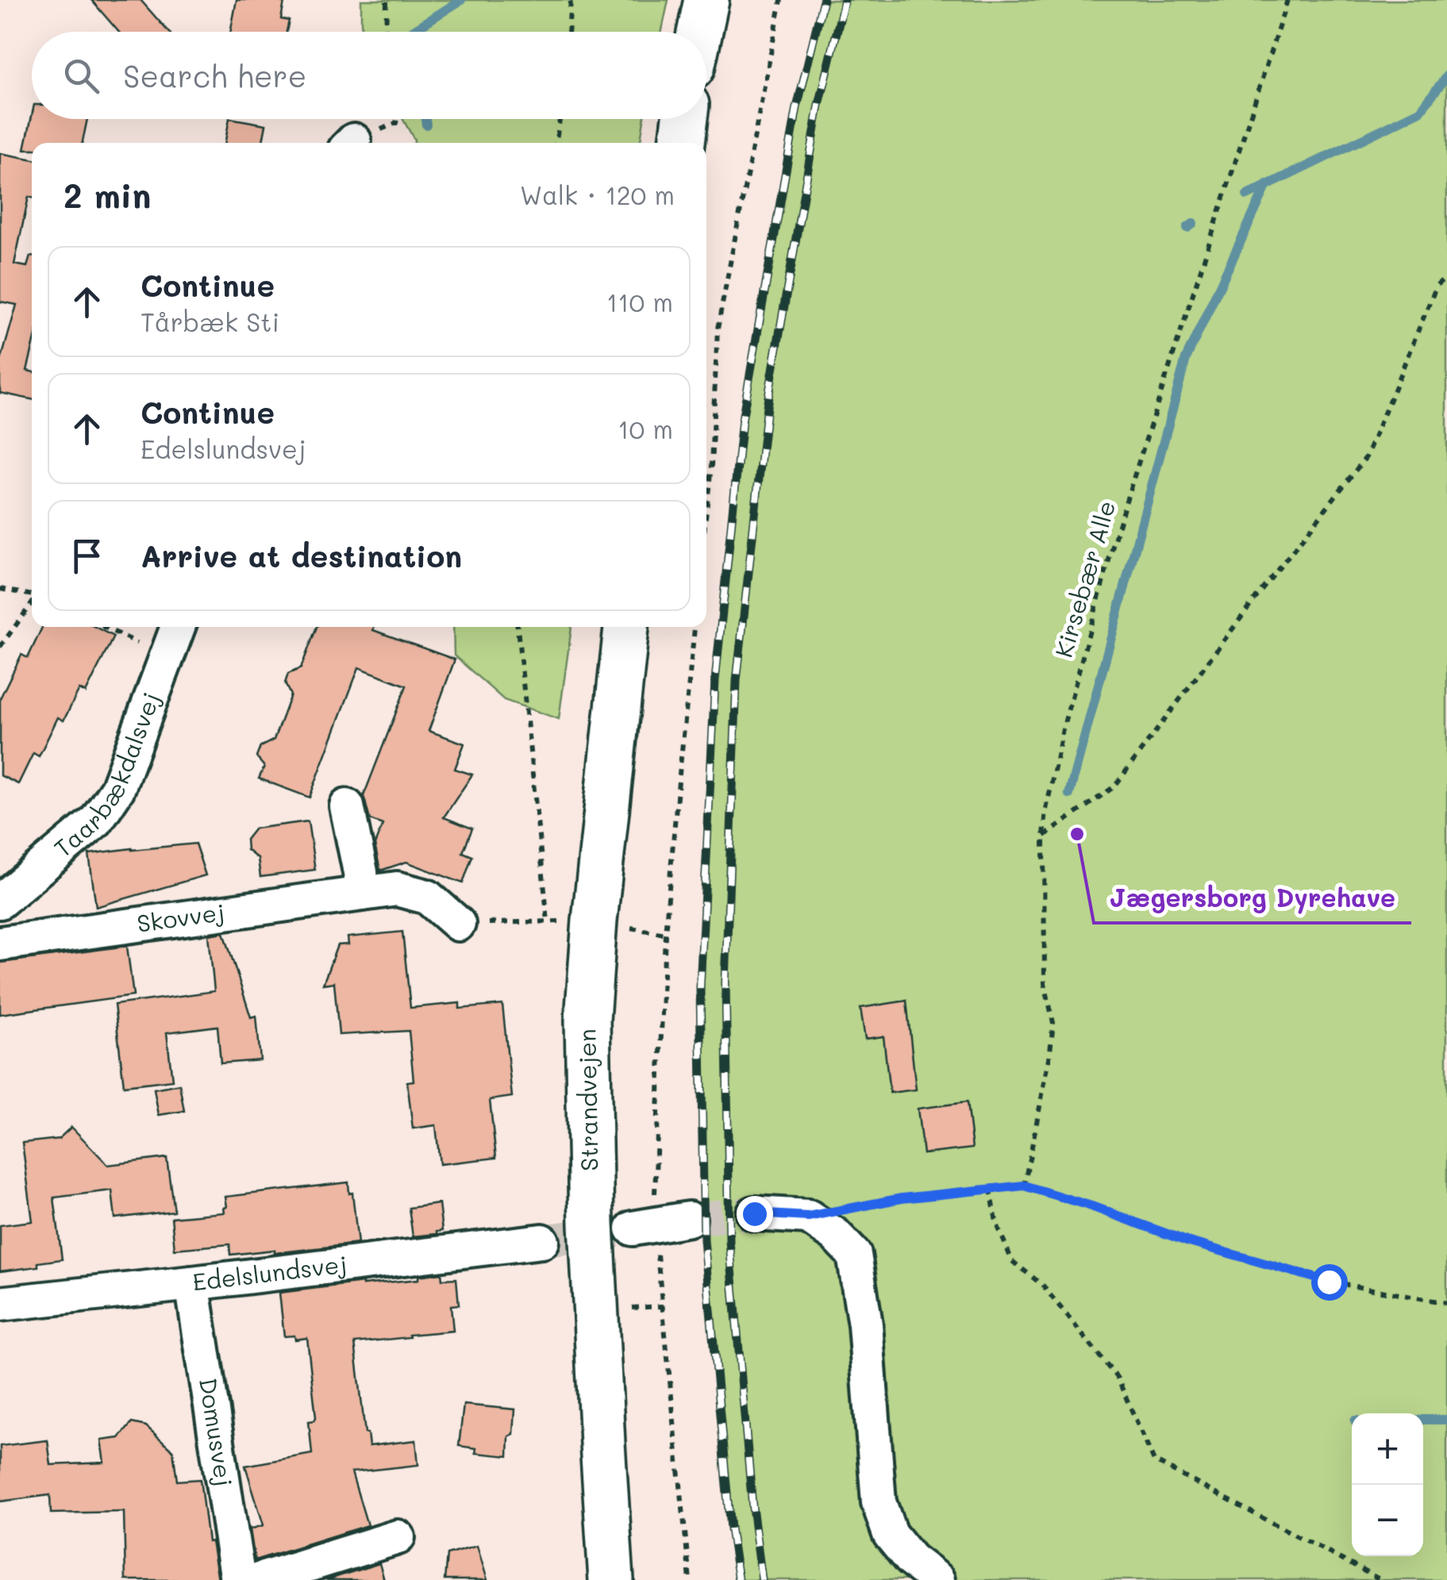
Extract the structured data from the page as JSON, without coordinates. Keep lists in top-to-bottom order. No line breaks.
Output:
{"streets":{"main road":["Strandvejen"],"street":["Taarbækdalsvej","Skovvej","Edelslundsvej","Domusvej"],"path":["Kirsebær Alle"]},"crossings":[["Edelslundsvej","Domusvej"]],"places":["Jægersborg Dyrehave"],"page":{"search":"Search here","heading":["2 min","Walk · 120 m"],"list":[["Continue","Tårbæk Sti","110 m"],["Continue","Edelslundsvej","10 m"],"Arrive at destination"],"map_buttons":["+","−"]}}
